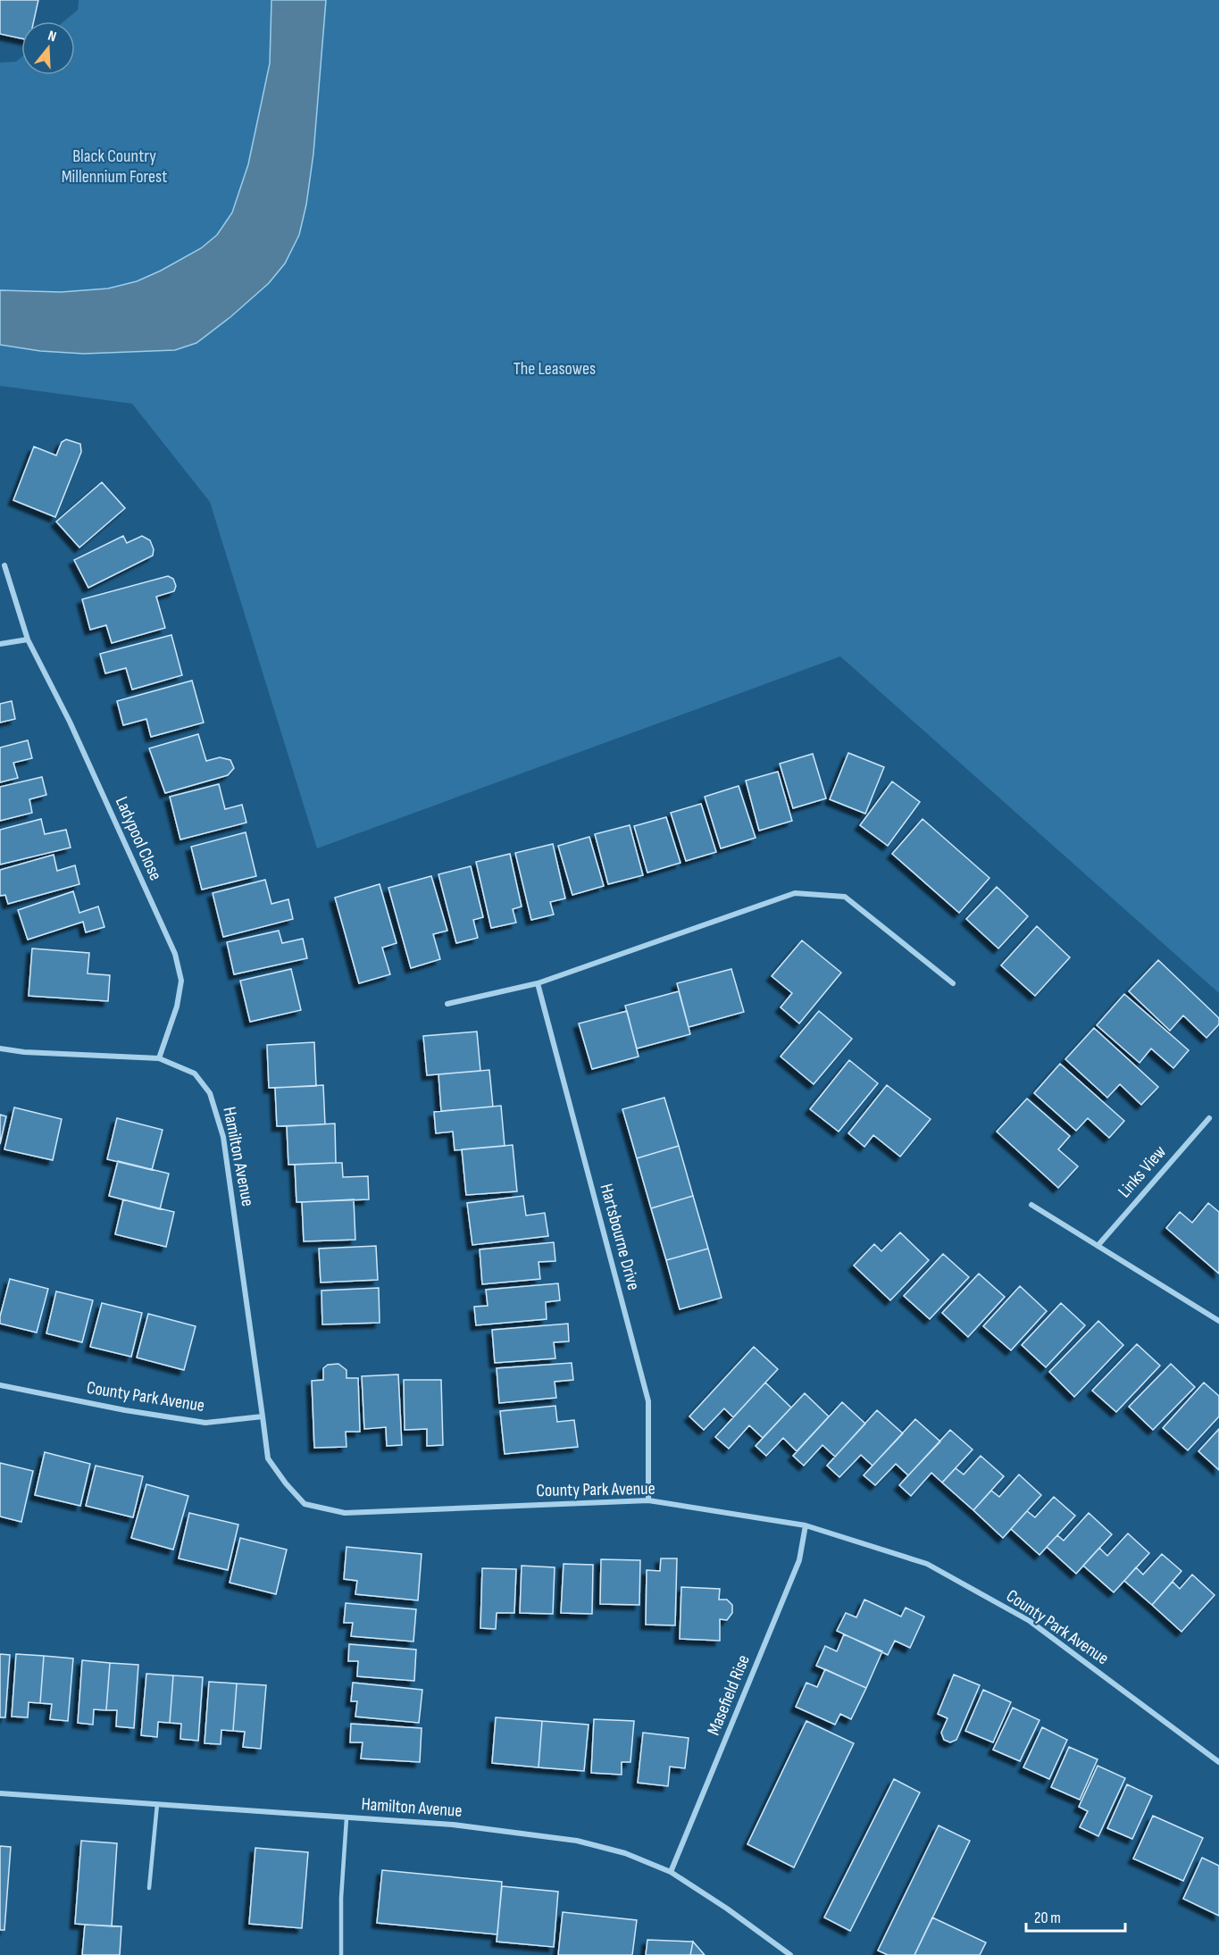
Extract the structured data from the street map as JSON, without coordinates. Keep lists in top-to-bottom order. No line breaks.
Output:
{"streets":{"street":["Ladypool Close","Hamilton Avenue","Links View","Hartsbourne Drive","County Park Avenue","Masefield Rise"]},"crossings":[["Ladypool Close","Hamilton Avenue"],["Hamilton Avenue","County Park Avenue"],["Hamilton Avenue","Masefield Rise"],["Hartsbourne Drive","County Park Avenue"],["County Park Avenue","Masefield Rise"]],"parks":["Black Country Millennium Forest","The Leasowes"],"scale_bar":"20 m","north":"top"}
